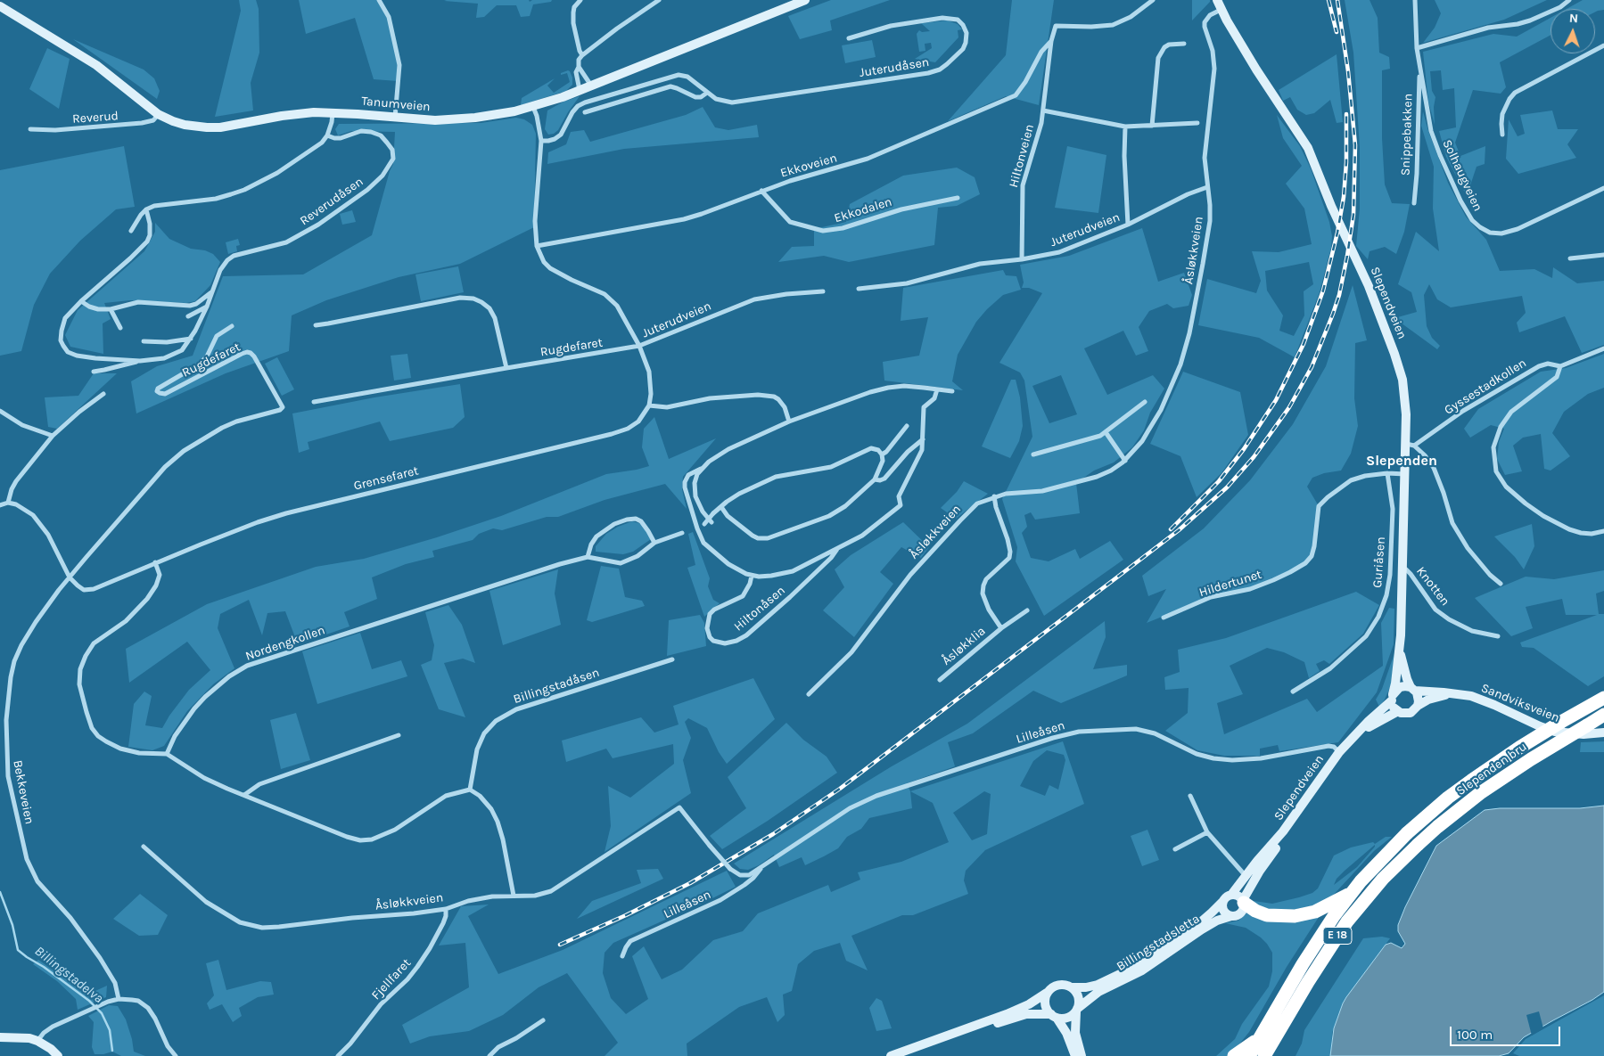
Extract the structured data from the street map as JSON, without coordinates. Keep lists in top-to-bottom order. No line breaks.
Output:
{"streets":{"highway":["Slependen bru","E 18"],"main road":["Tanumveien","Slependveien","Sandviksveien","Billingstadsletta"],"street":["Juterudåsen","Reverud","Snippebakken","Hiltonveien","Ekkoveien","Solhaugveien","Reverudåsen","Ekkodalen","Juterudveien","Åsløkkveien","Rugdefaret","Gyssestadkollen","Grensefaret","Guriåsen","Hildertunet","Knotten","Hiltonåsen","Nordengkollen","Åsløkklia","Billingstadåsen","Lilleåsen","Bekkeveien","Fjellfaret"]},"crossings":[["Juterudåsen","Juterudveien"],["Tanumveien","Reverud"],["Tanumveien","Juterudveien"],["Snippebakken","Solhaugveien"],["Hiltonveien","Ekkoveien"],["Hiltonveien","Juterudveien"],["Ekkoveien","Ekkodalen"],["Ekkoveien","Juterudveien"],["Juterudveien","Åsløkkveien"],["Juterudveien","Rugdefaret"],["Åsløkkveien","Slependveien"],["Åsløkkveien","Åsløkklia"],["Åsløkkveien","Lilleåsen"],["Åsløkkveien","Fjellfaret"],["Slependveien","Gyssestadkollen"],["Slependveien","Hildertunet"],["Slependveien","Knotten"],["Slependveien","Sandviksveien"],["Slependveien","Lilleåsen"],["Slependveien","E 18"],["Slependveien","Billingstadsletta"],["Rugdefaret","Grensefaret"],["Rugdefaret","Bekkeveien"],["Grensefaret","Bekkeveien"],["Guriåsen","Hildertunet"],["Slependen bru","E 18"],["E 18","Billingstadsletta"]],"districts":["Slependen"],"water":["Billingstadelva"],"scale_bar":"100 m","north":"top"}
